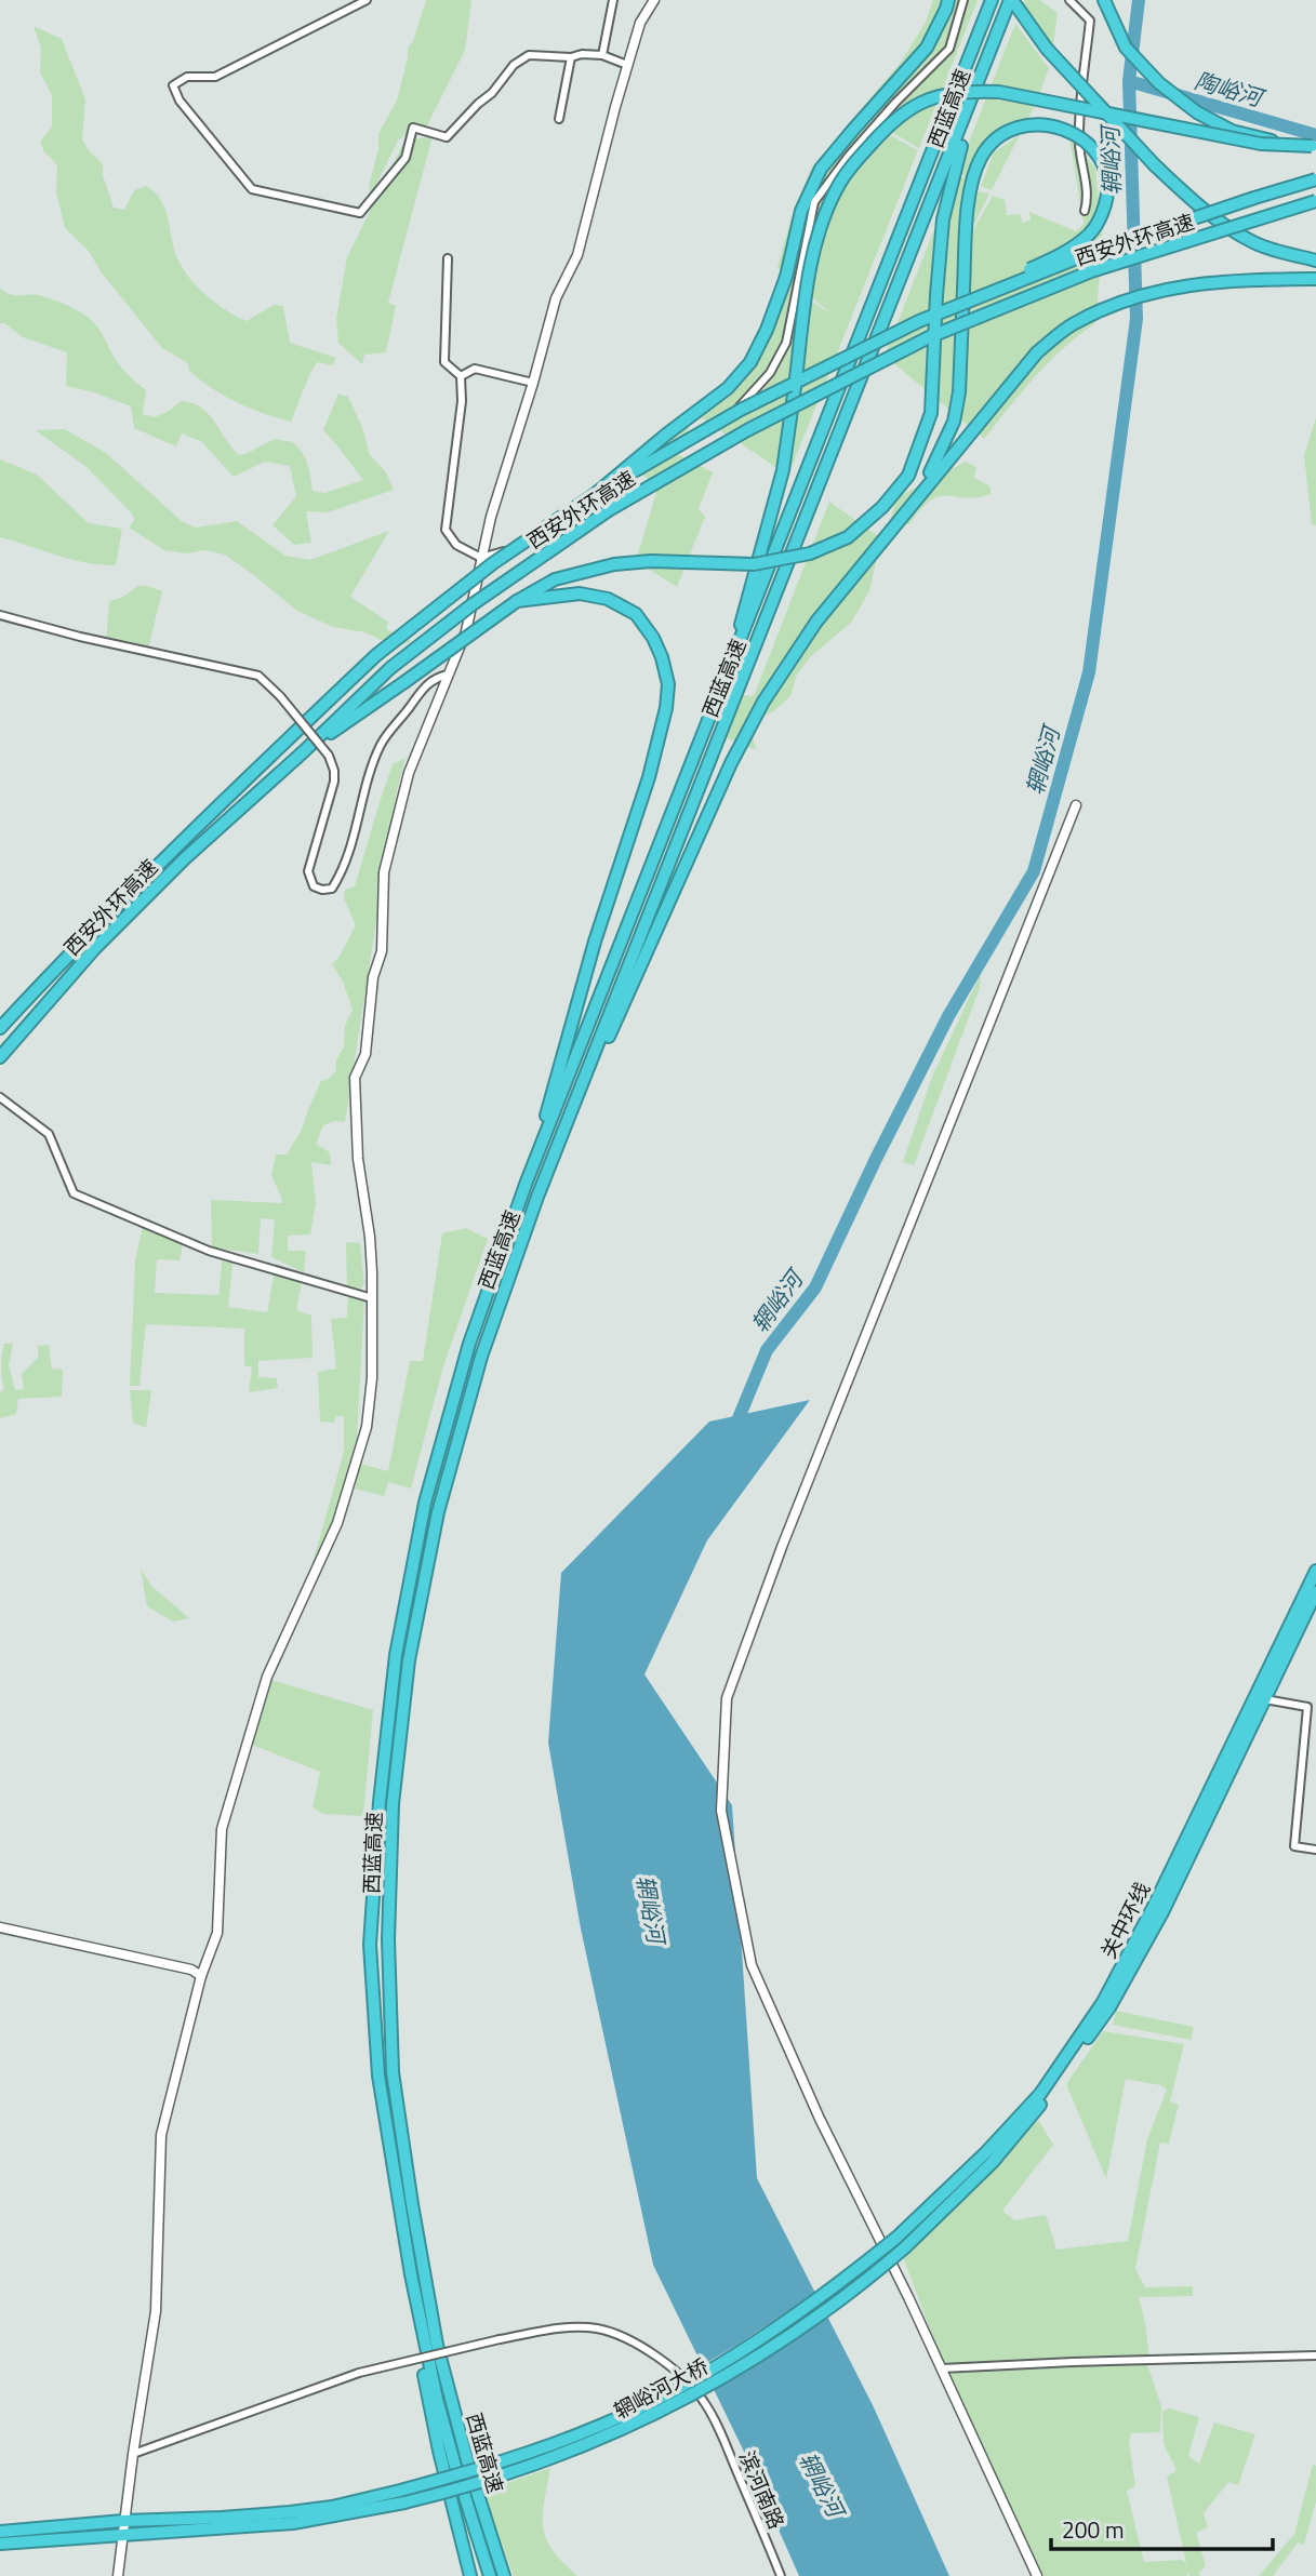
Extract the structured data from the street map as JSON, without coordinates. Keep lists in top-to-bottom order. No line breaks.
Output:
{"streets":{"highway":["西蓝高速","西安外环高速","关中环线","辋峪河大桥"],"street":["滨河南路"]},"crossings":[["关中环线","辋峪河大桥"]],"water":["陶峪河","辋峪河"],"scale_bar":"200 m"}
